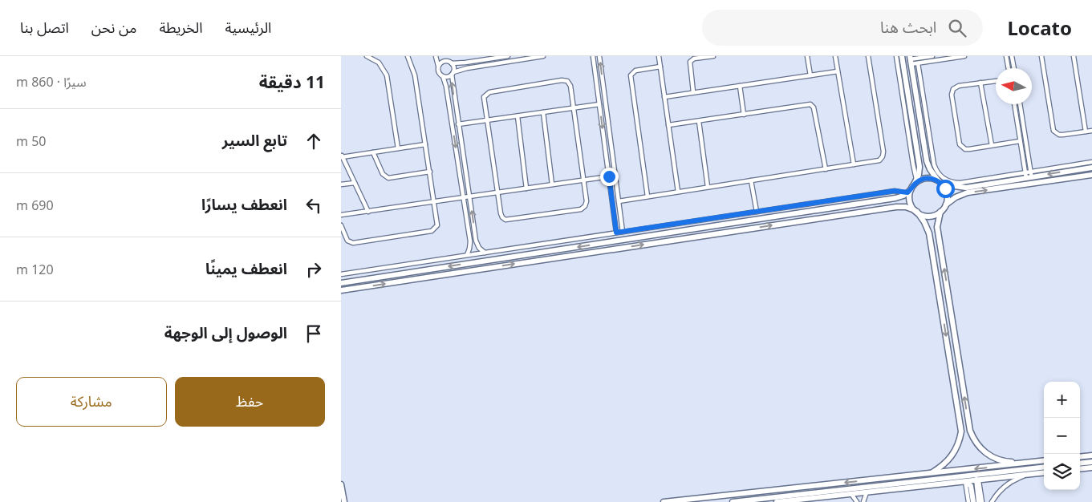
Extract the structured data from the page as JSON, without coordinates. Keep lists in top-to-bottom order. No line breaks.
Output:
{"north":"left","page":{"header":"Locato","search":"ابحث هنا","nav":["الرئيسية","الخريطة","من نحن","اتصل بنا"],"heading":["11 دقيقة","سيرًا · 860 m"],"list":[["تابع السير","50 m"],["انعطف يسارًا","690 m"],["انعطف يمينًا","120 m"],"الوصول إلى الوجهة"],"buttons":["حفظ","مشاركة"],"map_buttons":["+","−"]}}
